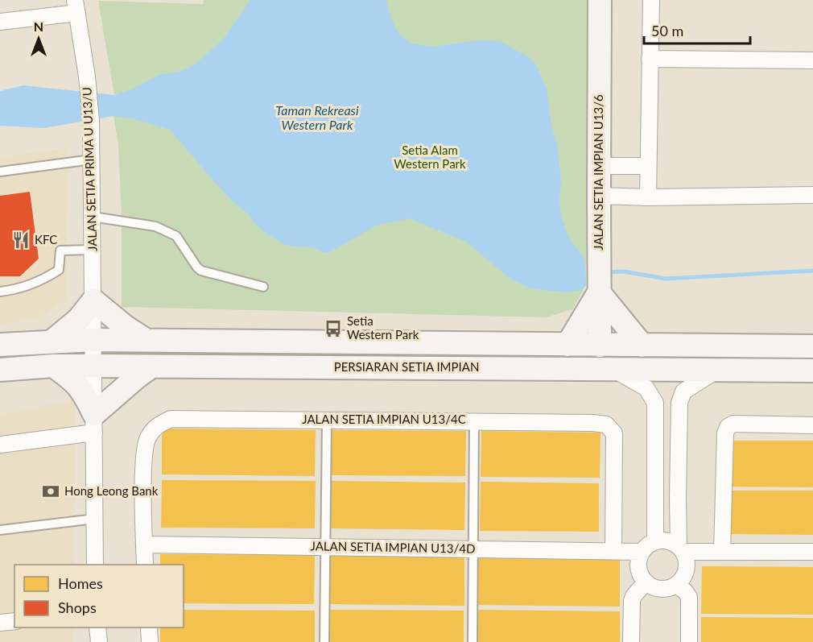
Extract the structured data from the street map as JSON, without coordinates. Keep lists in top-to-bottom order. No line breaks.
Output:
{"streets":{"street":["JALAN SETIA PRIMA U U13/U","JALAN SETIA IMPIAN U13/6","PERSIARAN SETIA IMPIAN","JALAN SETIA IMPIAN U13/4C","JALAN SETIA IMPIAN U13/4D"]},"crossings":[["JALAN SETIA PRIMA U U13/U","PERSIARAN SETIA IMPIAN"],["JALAN SETIA IMPIAN U13/6","PERSIARAN SETIA IMPIAN"],["JALAN SETIA IMPIAN U13/4C","JALAN SETIA IMPIAN U13/4D"]],"water":["Taman Rekreasi Western Park"],"parks":["Setia Alam Western Park"],"places":{"restaurant":["KFC"],"bus stop":["Setia Western Park"],"bank":["Hong Leong Bank"]},"legend":["Homes","Shops"],"scale_bar":"50 m","north":"top"}
